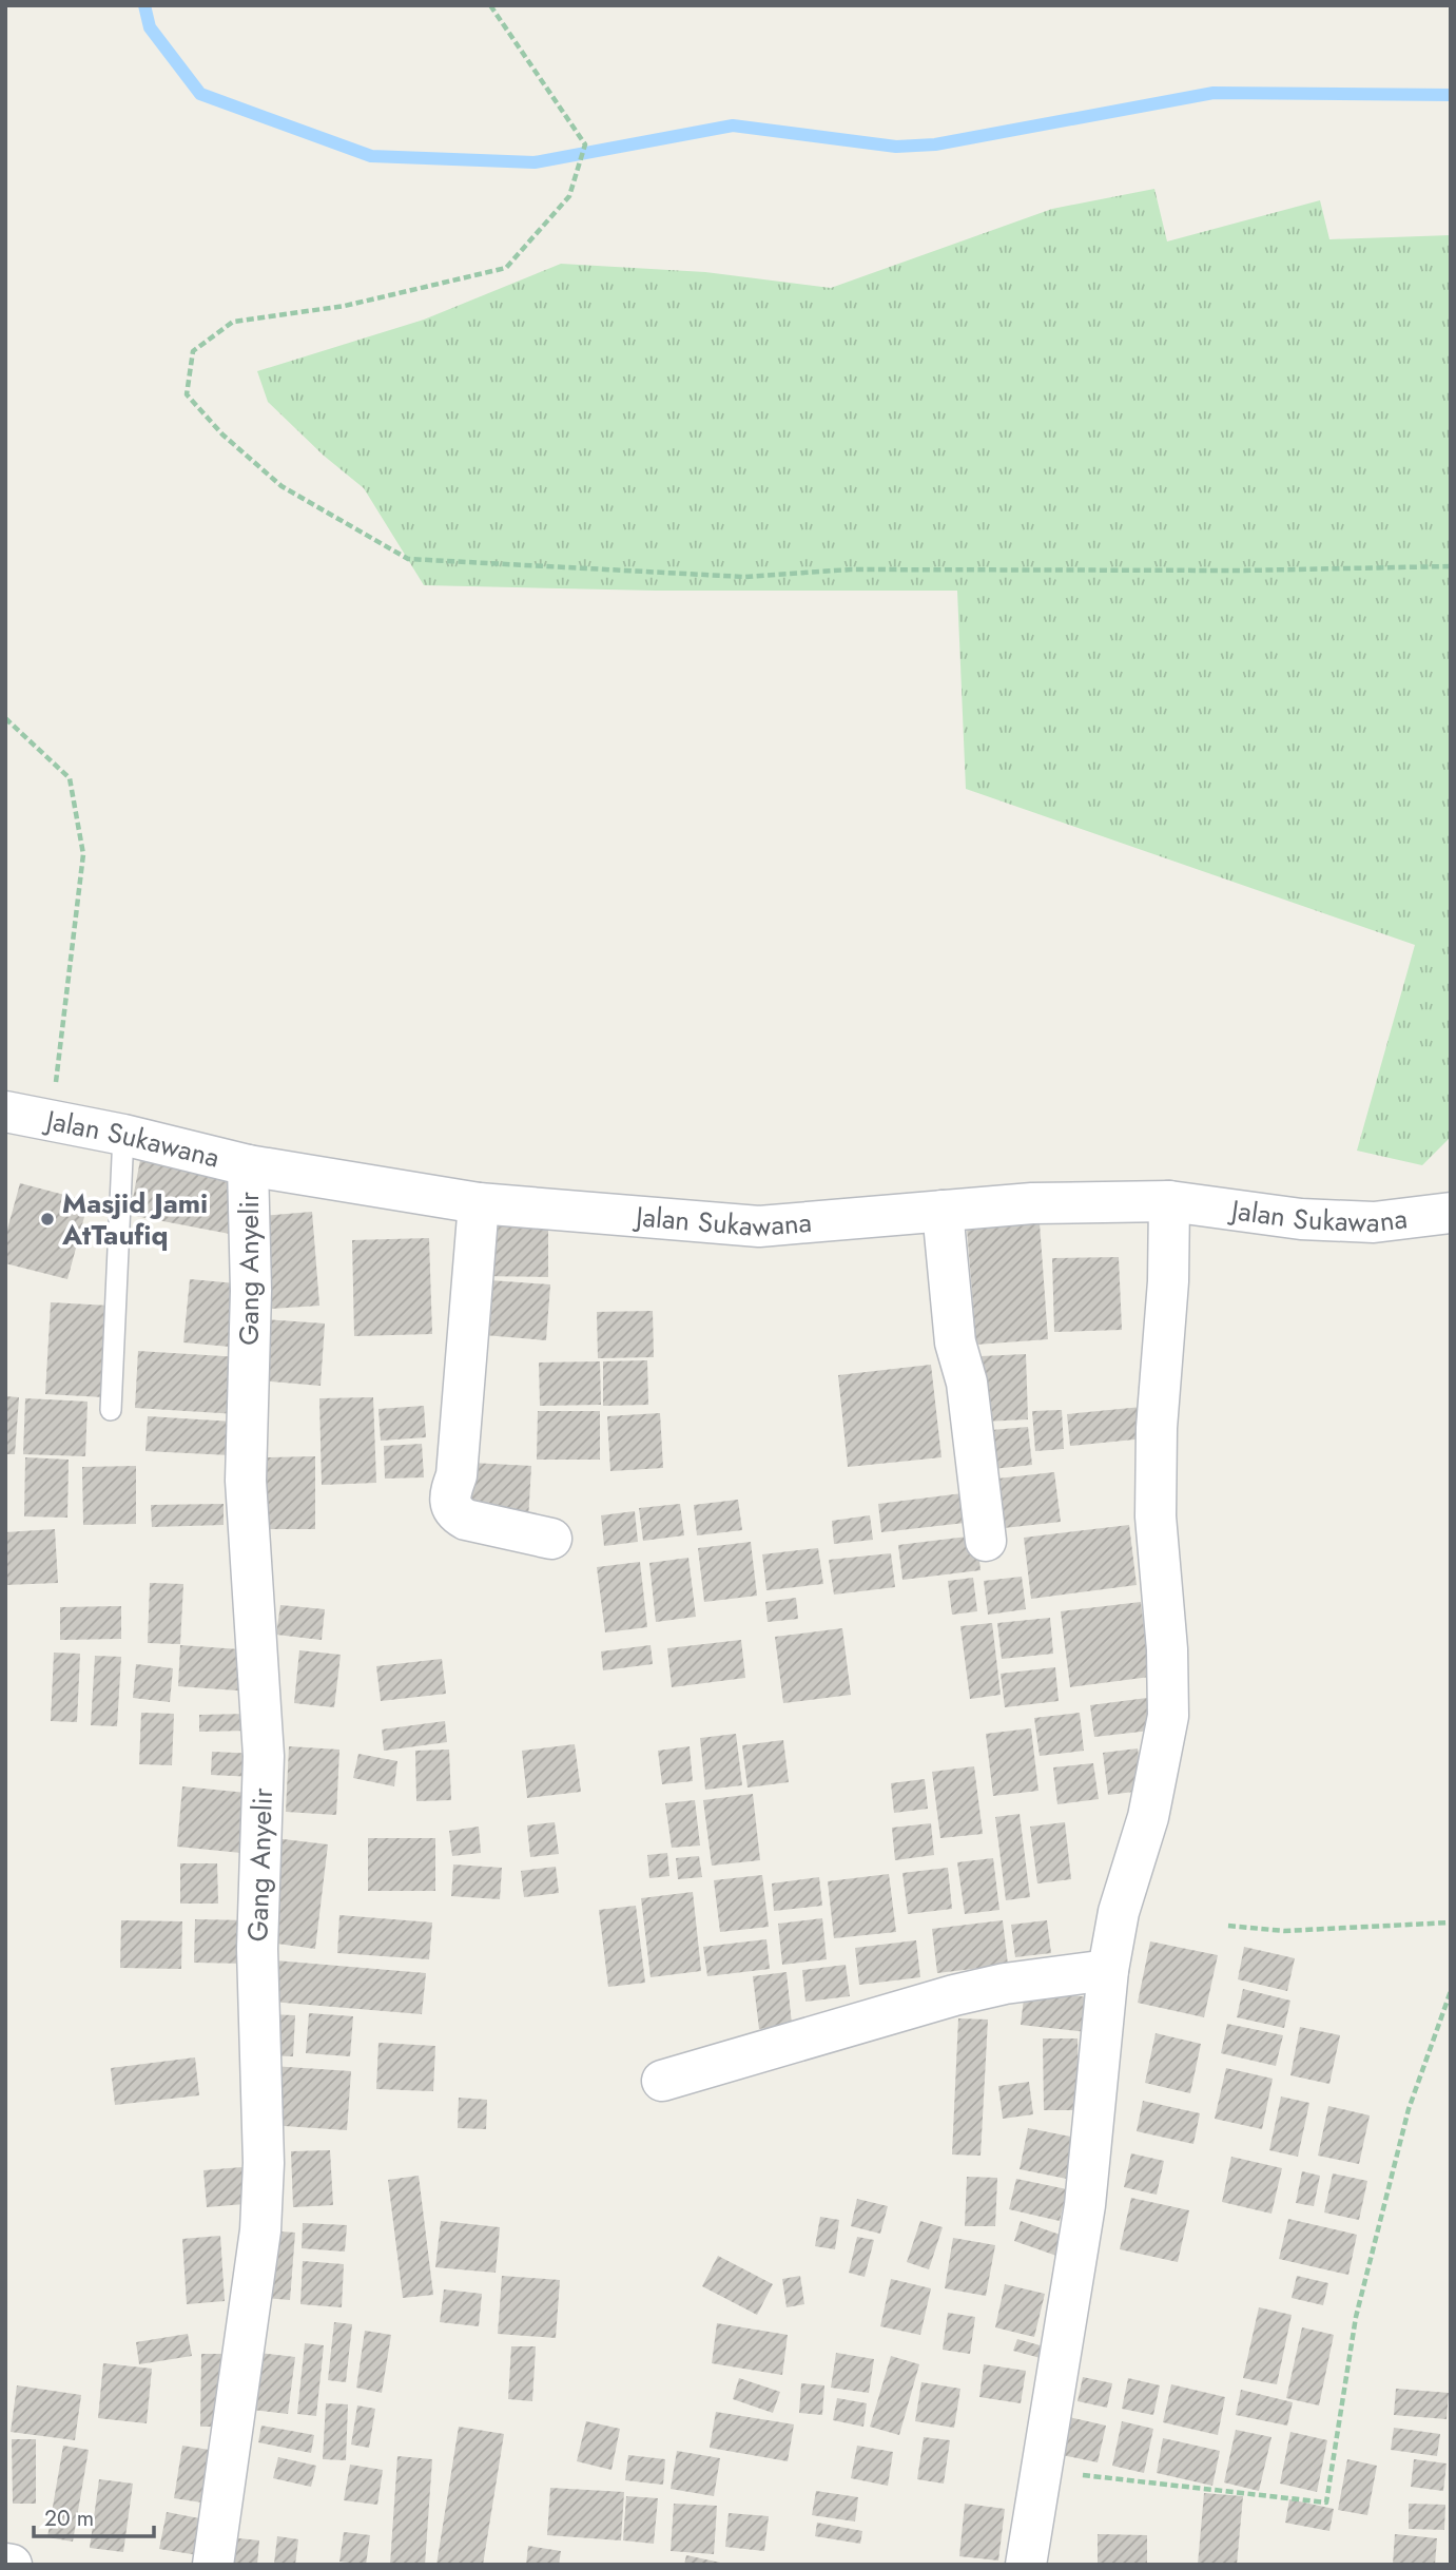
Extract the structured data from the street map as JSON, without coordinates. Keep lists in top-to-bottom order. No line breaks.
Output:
{"streets":{"street":["Jalan Sukawana","Gang Anyelir"]},"crossings":[["Jalan Sukawana","Gang Anyelir"]],"places":["Masjid Jami AtTaufiq"],"scale_bar":"20 m"}
